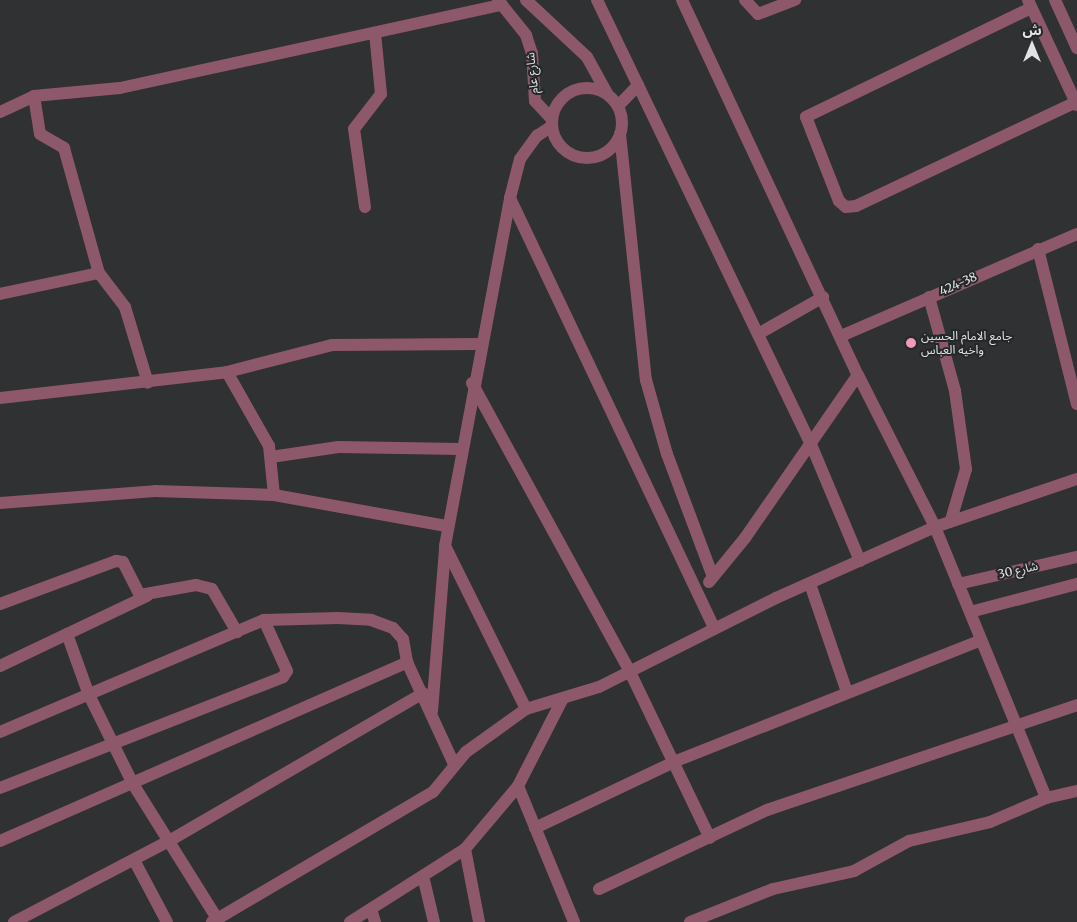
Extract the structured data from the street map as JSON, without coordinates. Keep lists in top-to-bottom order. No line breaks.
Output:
{"streets":{"street":["شارع عام","424-38","شارع 30"]},"places":["جامع الامام الحسين واخيه العباس"],"north":"top"}
